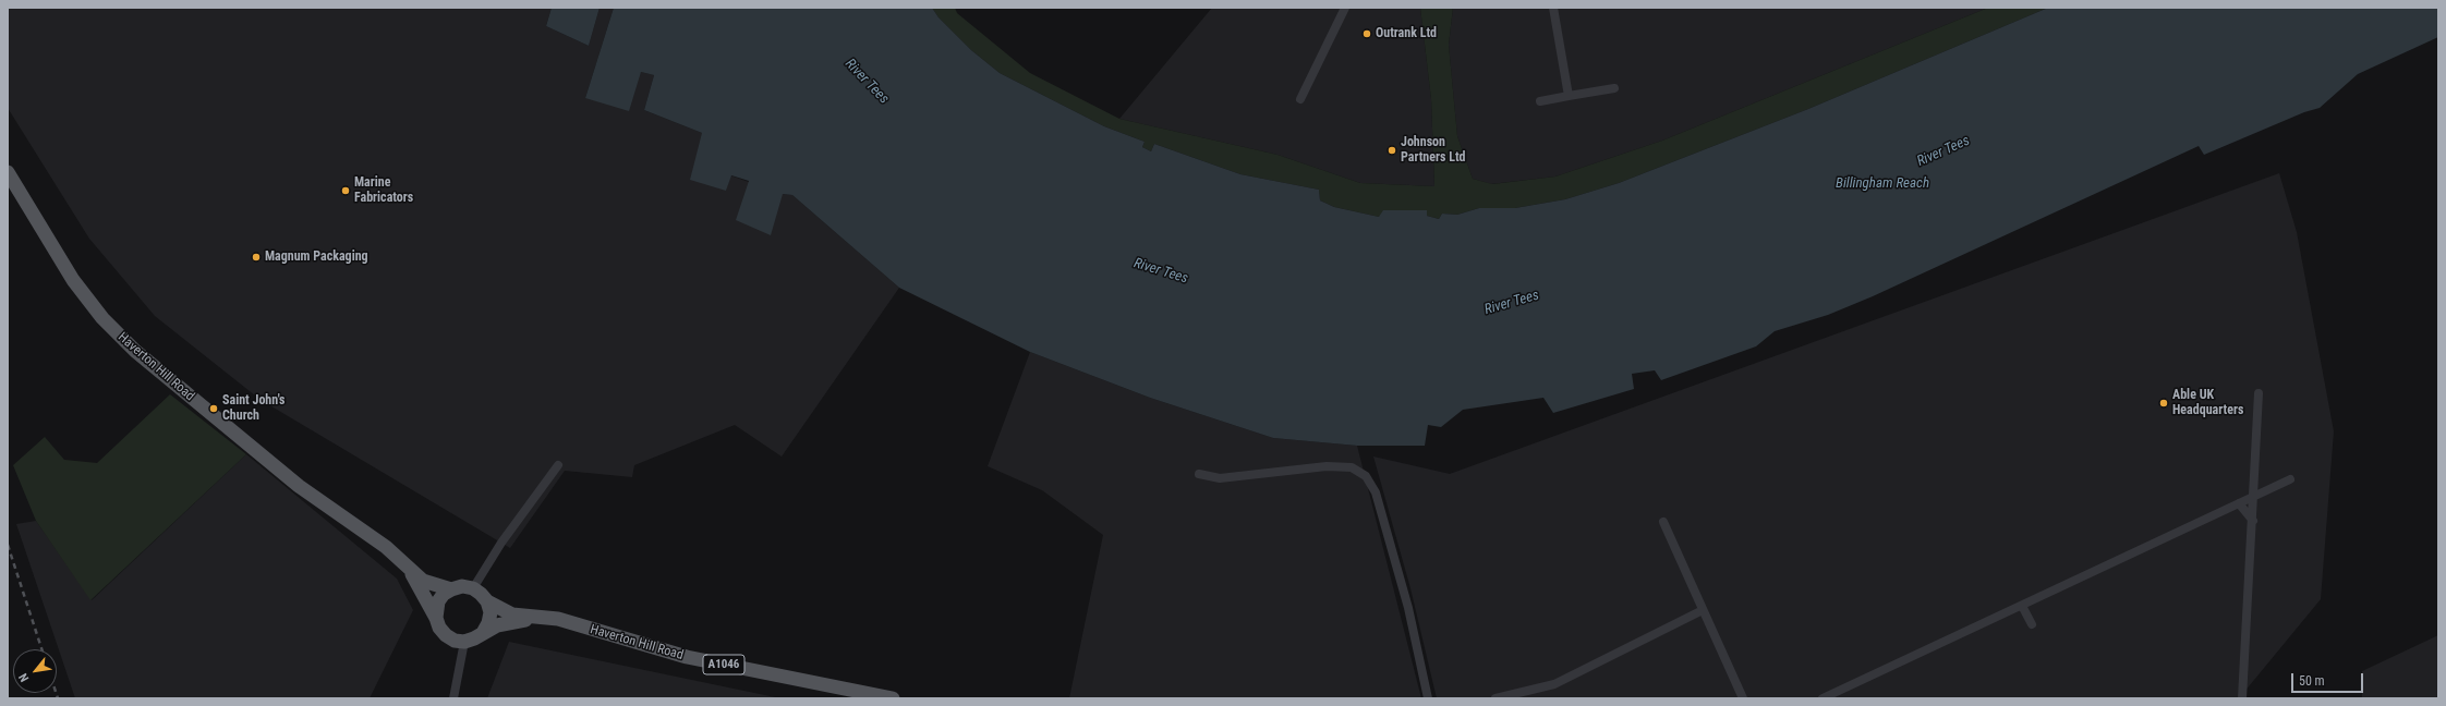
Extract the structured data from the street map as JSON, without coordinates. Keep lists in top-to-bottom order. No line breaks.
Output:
{"streets":{"main road":["Haverton Hill Road","A1046"]},"water":["River Tees","Billingham Reach"],"places":["Outrank Ltd","Johnson Partners Ltd","Marine Fabricators","Magnum Packaging","Able UK Headquarters","Saint John's Church"],"scale_bar":"50 m","north":"bottom left"}
